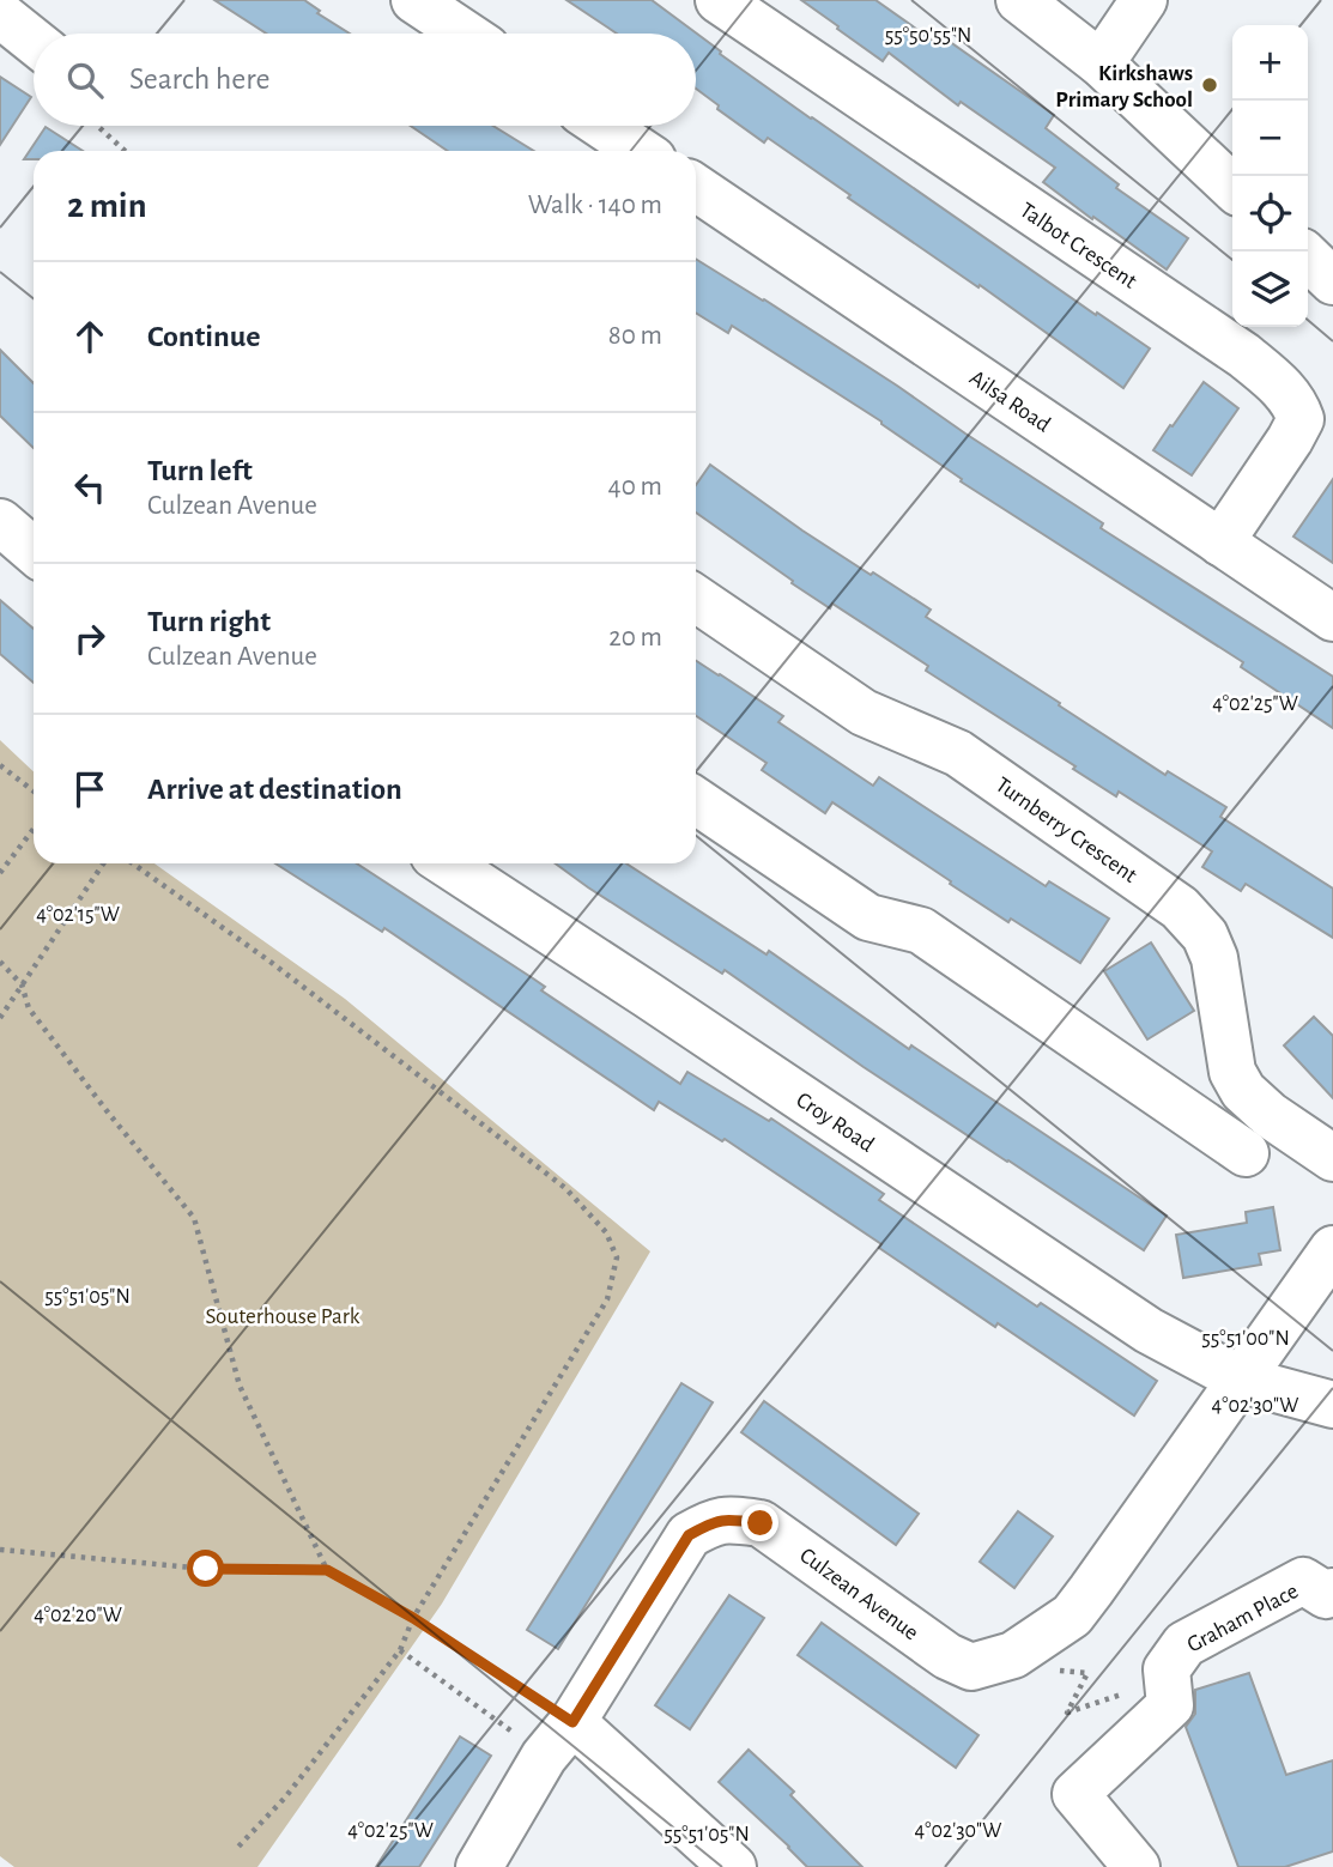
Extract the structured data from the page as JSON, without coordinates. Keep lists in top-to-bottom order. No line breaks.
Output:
{"streets":{"street":["Talbot Crescent","Ailsa Road","Turnberry Crescent","Croy Road","Culzean Avenue","Graham Place"]},"crossings":[["Talbot Crescent","Ailsa Road"],["Croy Road","Culzean Avenue"]],"parks":["Souterhouse Park"],"places":["Kirkshaws Primary School"],"page":{"map_buttons":["+","−"],"search":"Search here","heading":["2 min","Walk · 140 m"],"list":[["Continue","80 m"],["Turn left","Culzean Avenue","40 m"],["Turn right","Culzean Avenue","20 m"],"Arrive at destination"]},"coordinates":["55°50'55\"N","4°02'25\"W","4°02'15\"W","55°51'05\"N","55°51'00\"N","4°02'30\"W","4°02'20\"W"]}
